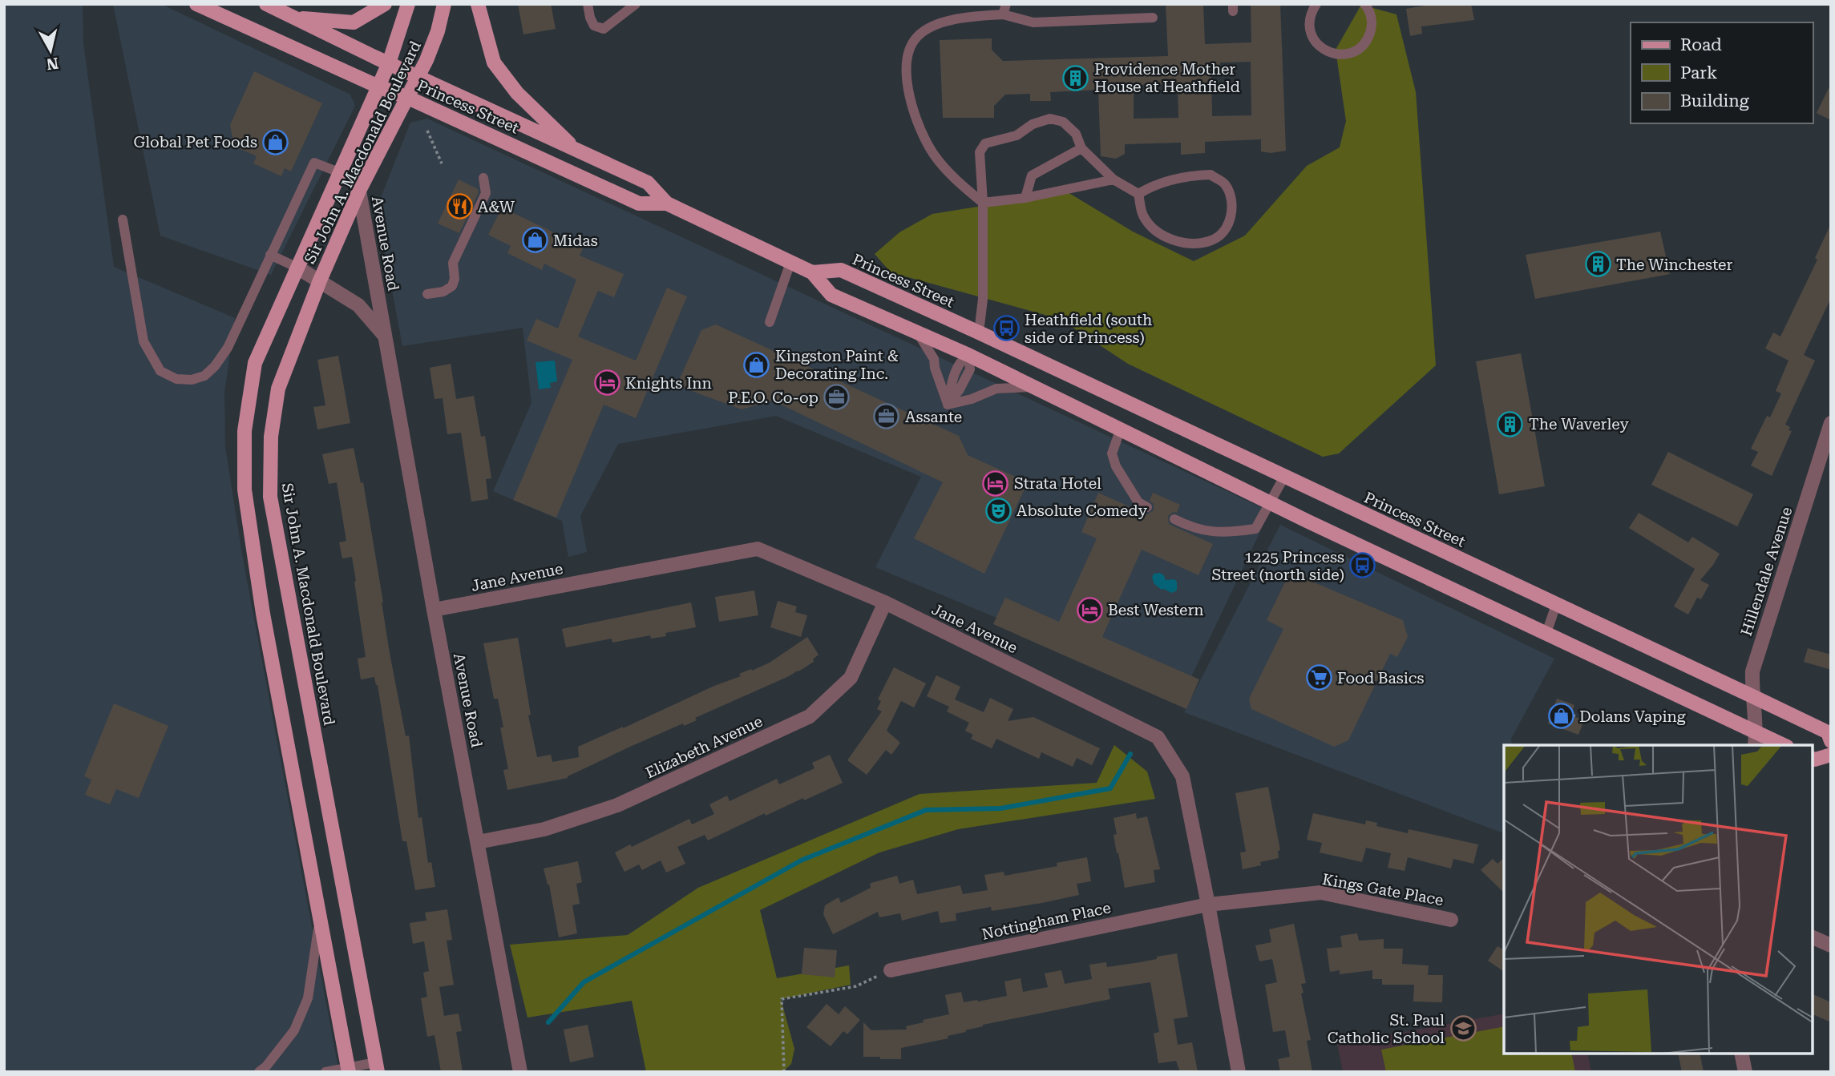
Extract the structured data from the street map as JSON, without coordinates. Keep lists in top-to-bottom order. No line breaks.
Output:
{"streets":{"main road":["Princess Street","Sir John A. Macdonald Boulevard"],"street":["Avenue Road","Hillendale Avenue","Jane Avenue","Elizabeth Avenue","Kings Gate Place","Nottingham Place"]},"crossings":[["Princess Street","Sir John A. Macdonald Boulevard"],["Princess Street","Hillendale Avenue"],["Sir John A. Macdonald Boulevard","Avenue Road"],["Avenue Road","Jane Avenue"],["Avenue Road","Elizabeth Avenue"],["Jane Avenue","Elizabeth Avenue"],["Jane Avenue","Kings Gate Place"],["Jane Avenue","Nottingham Place"],["Kings Gate Place","Nottingham Place"]],"places":{"building":["Providence Mother House at Heathfield","The Winchester","The Waverley"],"shop":["Global Pet Foods","Midas","Kingston Paint & Decorating Inc.","Dolans Vaping"],"restaurant":["A&W"],"bus stop":["Heathfield (south side of Princess)","1225 Princess Street (north side)"],"hotel":["Knights Inn","Strata Hotel","Best Western"],"office":["P.E.O. Co-op","Assante"],"theatre":["Absolute Comedy"],"supermarket":["Food Basics"],"school or university":["St. Paul Catholic School"]},"legend":["Road","Park","Building"],"north":"bottom"}
